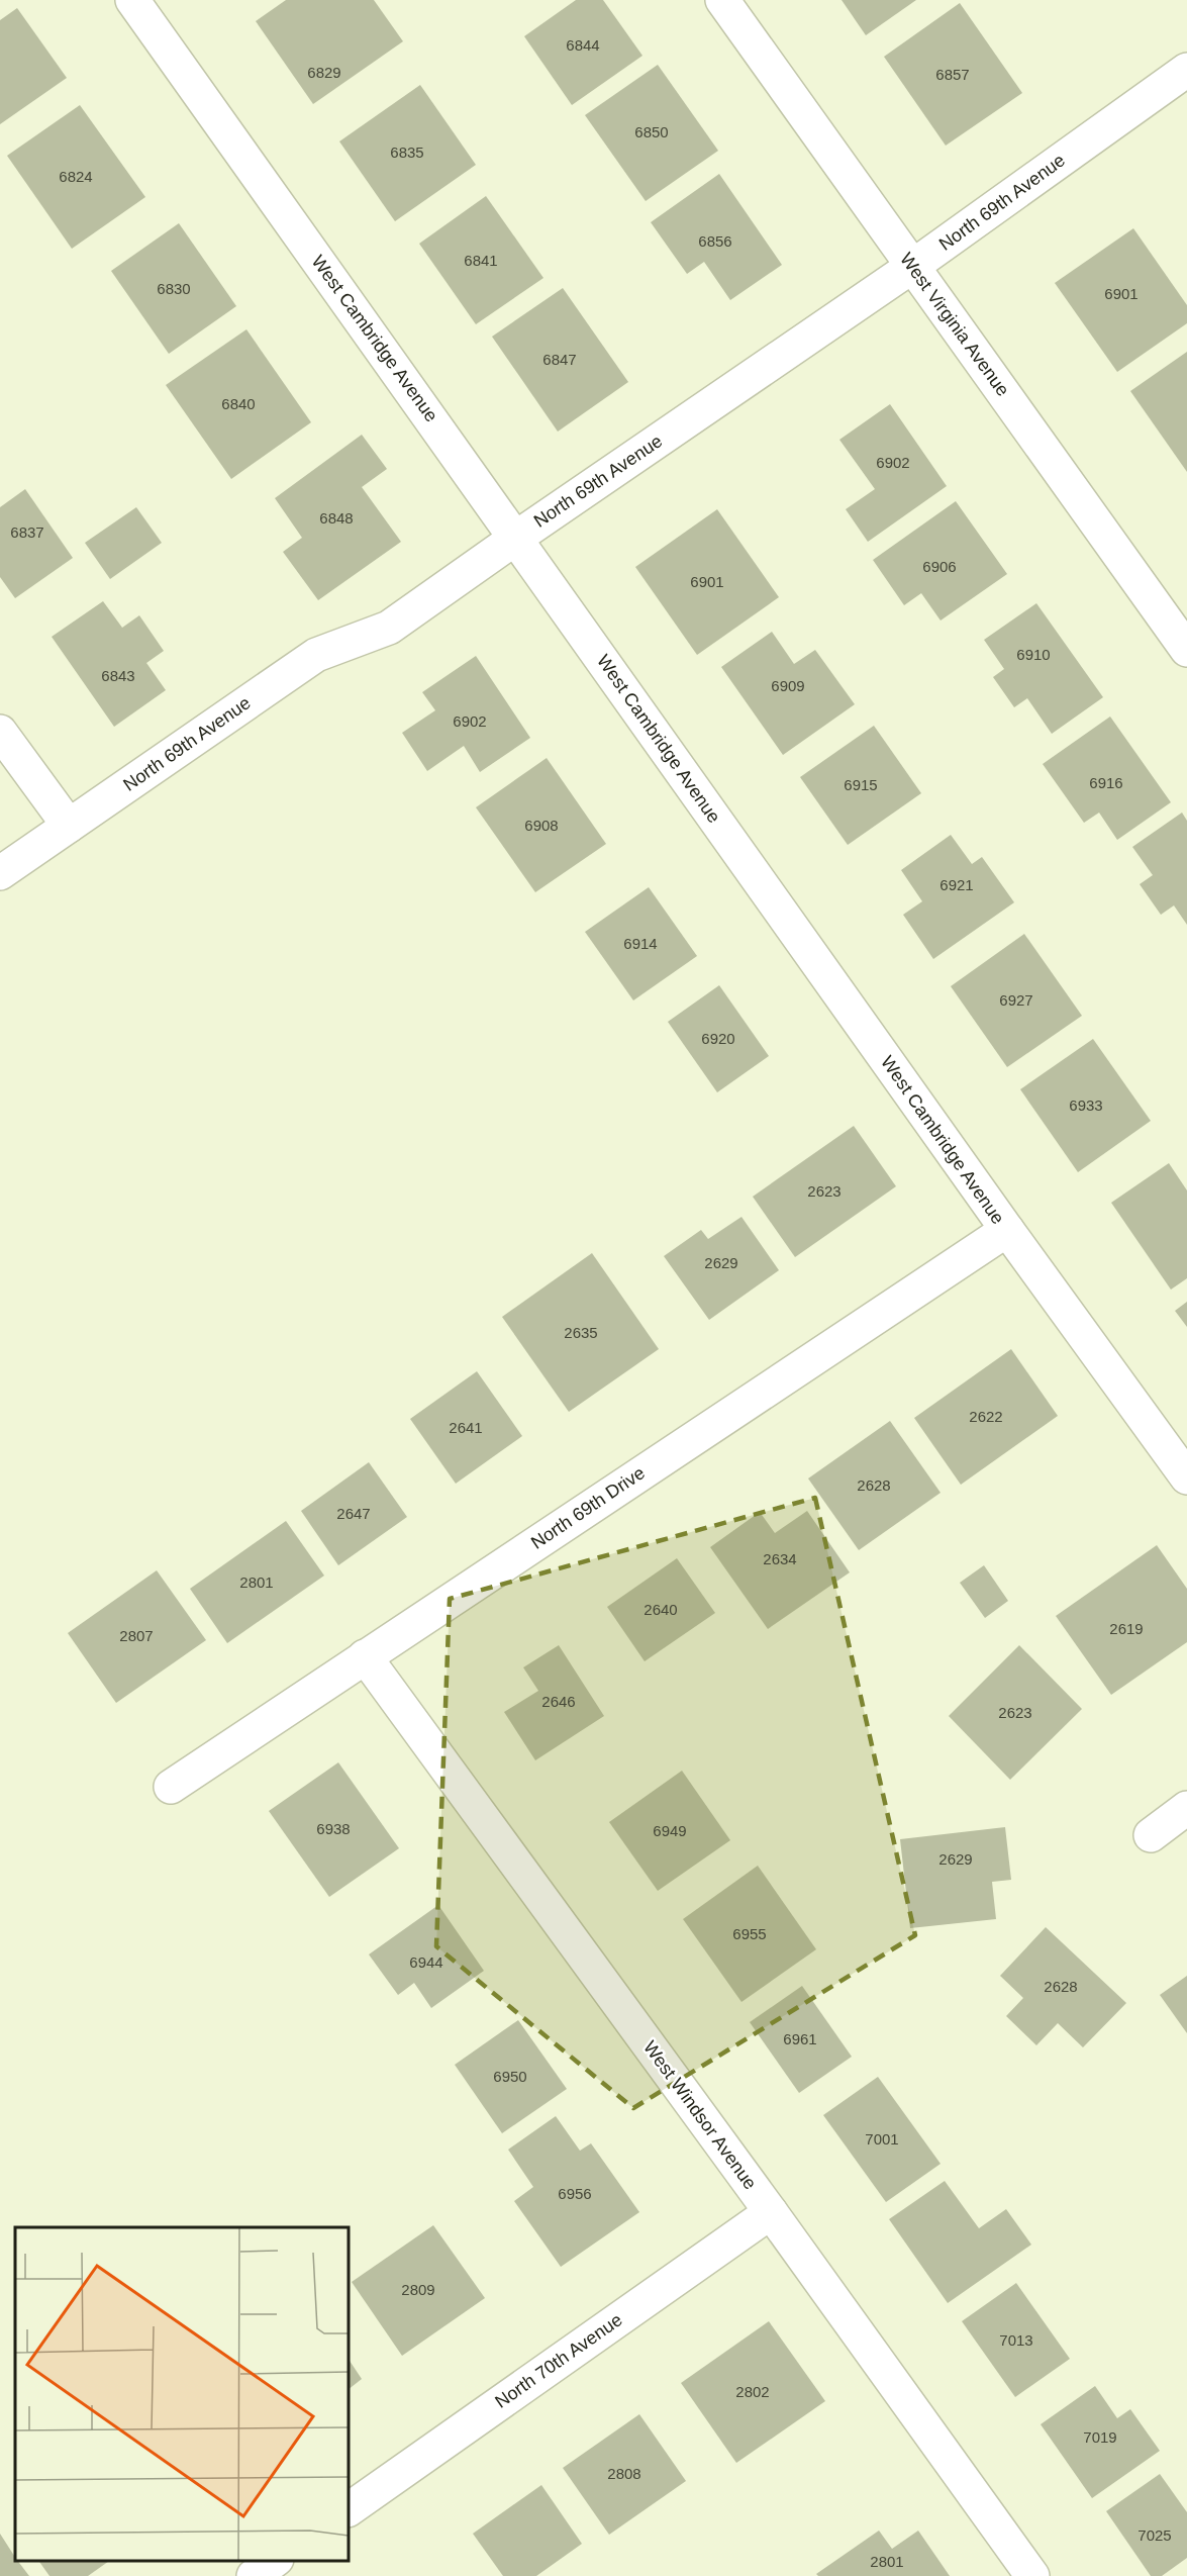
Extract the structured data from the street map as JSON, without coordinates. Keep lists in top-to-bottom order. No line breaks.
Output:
{"streets":{"street":["North 69th Avenue","West Virginia Avenue","West Cambridge Avenue","North 69th Drive","West Windsor Avenue","North 70th Avenue"]},"crossings":[["North 69th Avenue","West Virginia Avenue"],["North 69th Avenue","West Cambridge Avenue"],["West Cambridge Avenue","North 69th Drive"],["North 69th Drive","West Windsor Avenue"],["West Windsor Avenue","North 70th Avenue"]],"house_numbers":["6844","6829","6857","6850","6835","6824","6856","6841","6830","6901","6847","6840","6902","6848","6837","6906","6901","6910","6843","6909","6902","6916","6915","6908","6921","6914","6927","6920","6933","2623","2629","2635","2622","2641","2628","2647","2634","2801","2640","2619","2807","2646","2623","6938","6949","2629","6955","6944","2628","6961","6950","7001","6956","2809","7013","2802","7019","2808","7025","2801"]}
